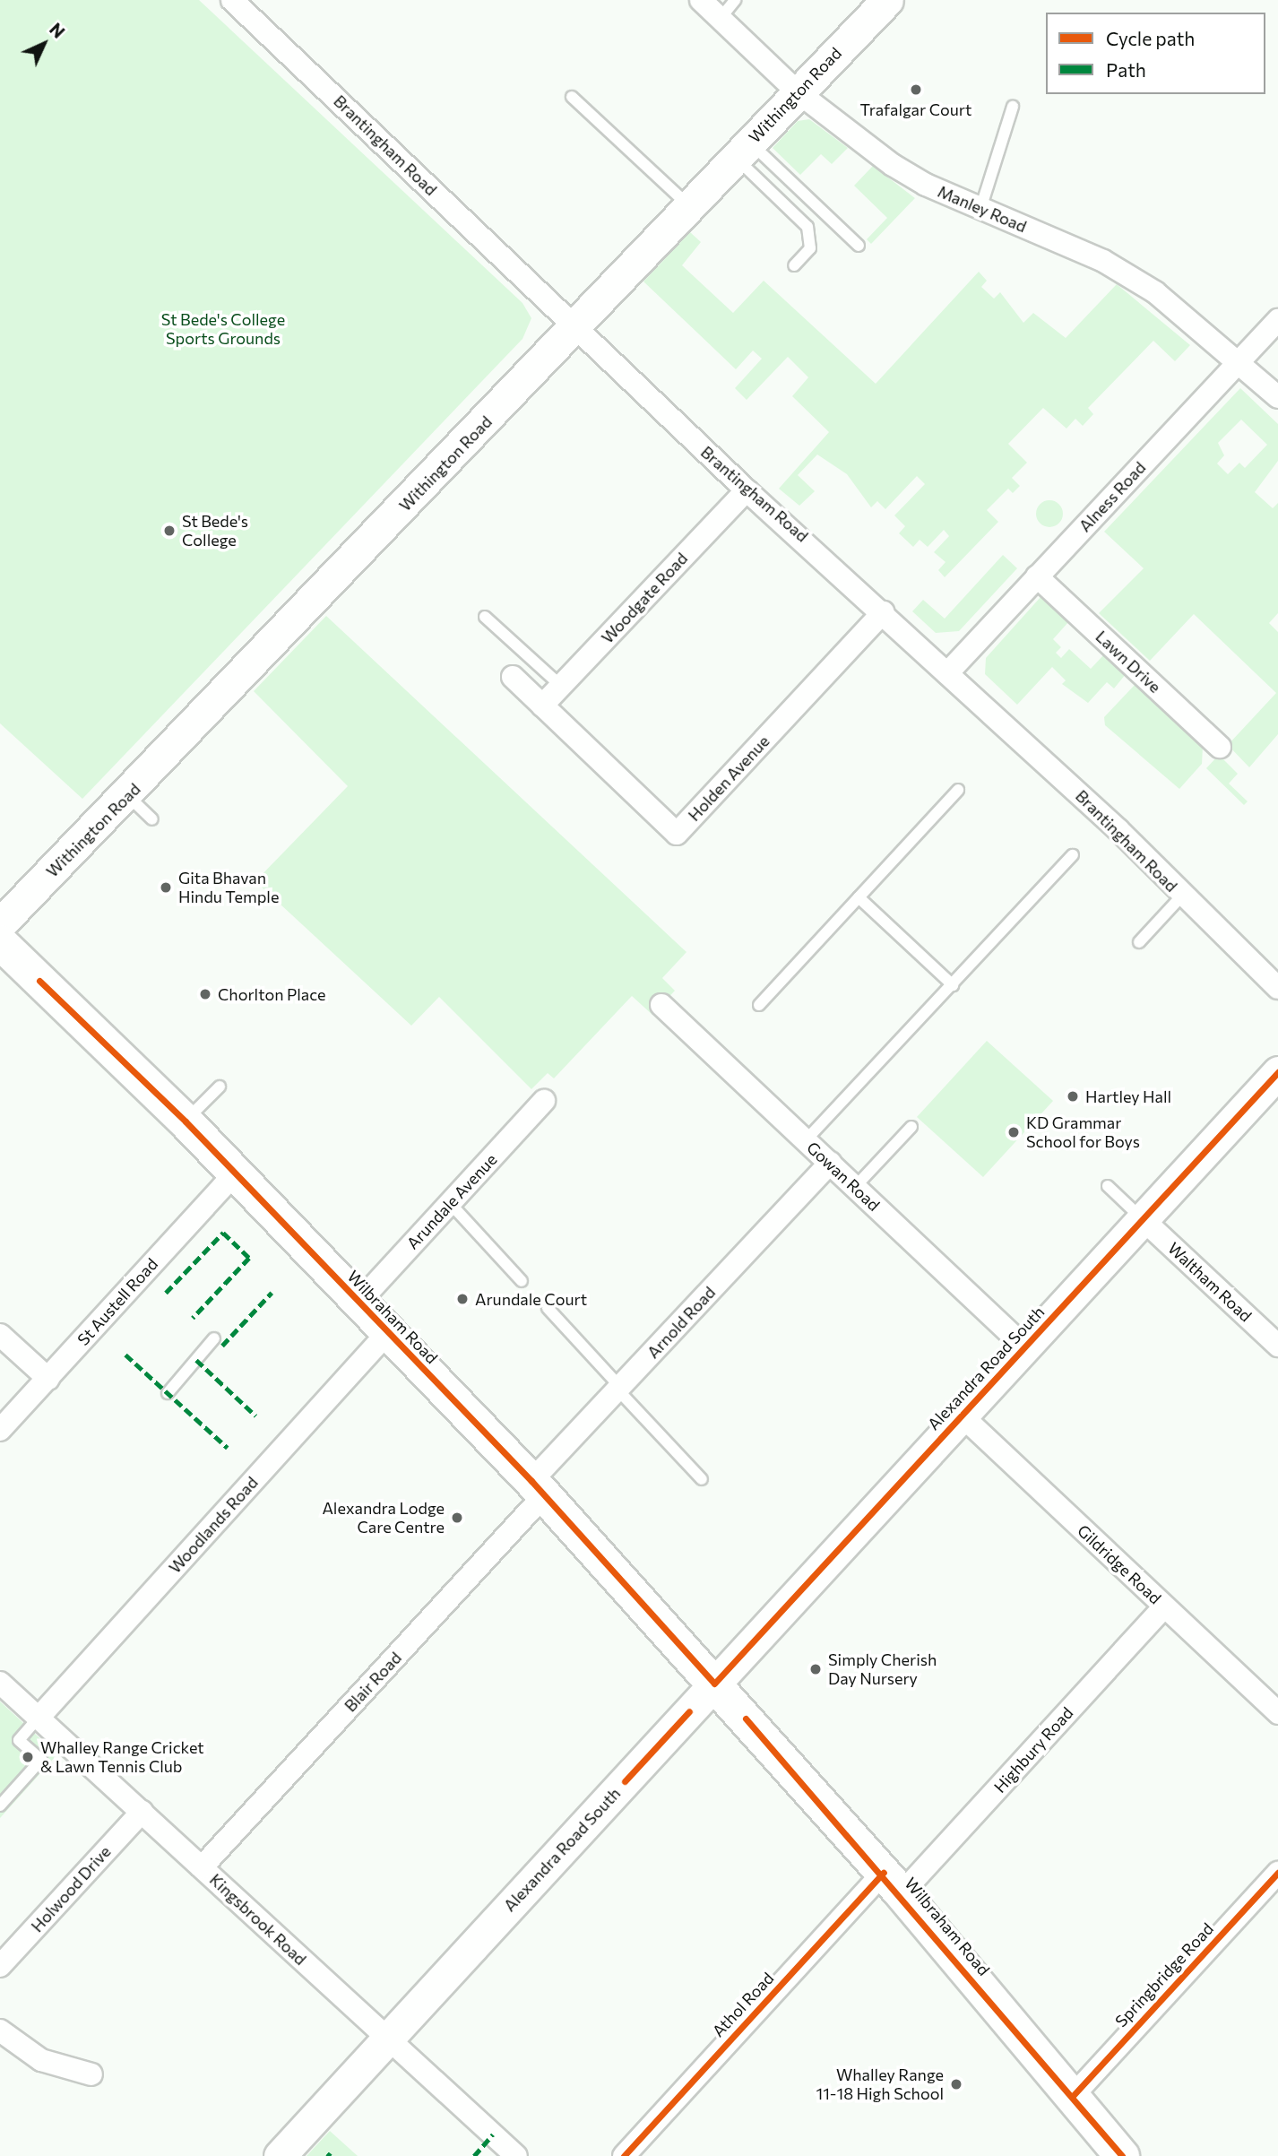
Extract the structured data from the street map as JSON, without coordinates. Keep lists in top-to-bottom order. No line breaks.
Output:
{"streets":{"highway":["Wilbraham Road"],"street":["Withington Road","Brantingham Road","Manley Road","Alness Road","Woodgate Road","Lawn Drive","Holden Avenue","Gowan Road","Arundale Avenue","Waltham Road","St Austell Road","Arnold Road","Alexandra Road South","Woodlands Road","Gildridge Road","Blair Road","Highbury Road","Holwood Drive","Kingsbrook Road","Springbridge Road","Athol Road"]},"crossings":[["Withington Road","Brantingham Road"],["Withington Road","Manley Road"],["Brantingham Road","Alness Road"],["Brantingham Road","Woodgate Road"],["Brantingham Road","Holden Avenue"],["Manley Road","Alness Road"],["Alness Road","Lawn Drive"],["Woodgate Road","Holden Avenue"],["Gowan Road","Arnold Road"],["Gowan Road","Alexandra Road South"],["Arundale Avenue","Wilbraham Road"],["Waltham Road","Alexandra Road South"],["St Austell Road","Wilbraham Road"],["Wilbraham Road","Arnold Road"],["Wilbraham Road","Alexandra Road South"],["Wilbraham Road","Woodlands Road"],["Wilbraham Road","Blair Road"],["Wilbraham Road","Highbury Road"],["Wilbraham Road","Springbridge Road"],["Wilbraham Road","Athol Road"],["Arnold Road","Blair Road"],["Alexandra Road South","Gildridge Road"],["Alexandra Road South","Kingsbrook Road"],["Woodlands Road","Kingsbrook Road"],["Gildridge Road","Highbury Road"],["Blair Road","Kingsbrook Road"],["Highbury Road","Athol Road"],["Holwood Drive","Kingsbrook Road"]],"parks":["St Bede's College Sports Grounds"],"places":["Trafalgar Court","St Bede's College","Gita Bhavan Hindu Temple","Chorlton Place","Hartley Hall","KD Grammar School for Boys","Arundale Court","Alexandra Lodge Care Centre","Simply Cherish Day Nursery","Whalley Range Cricket & Lawn Tennis Club","Whalley Range 11-18 High School"],"legend":["Cycle path","Path"],"north":"top right"}
